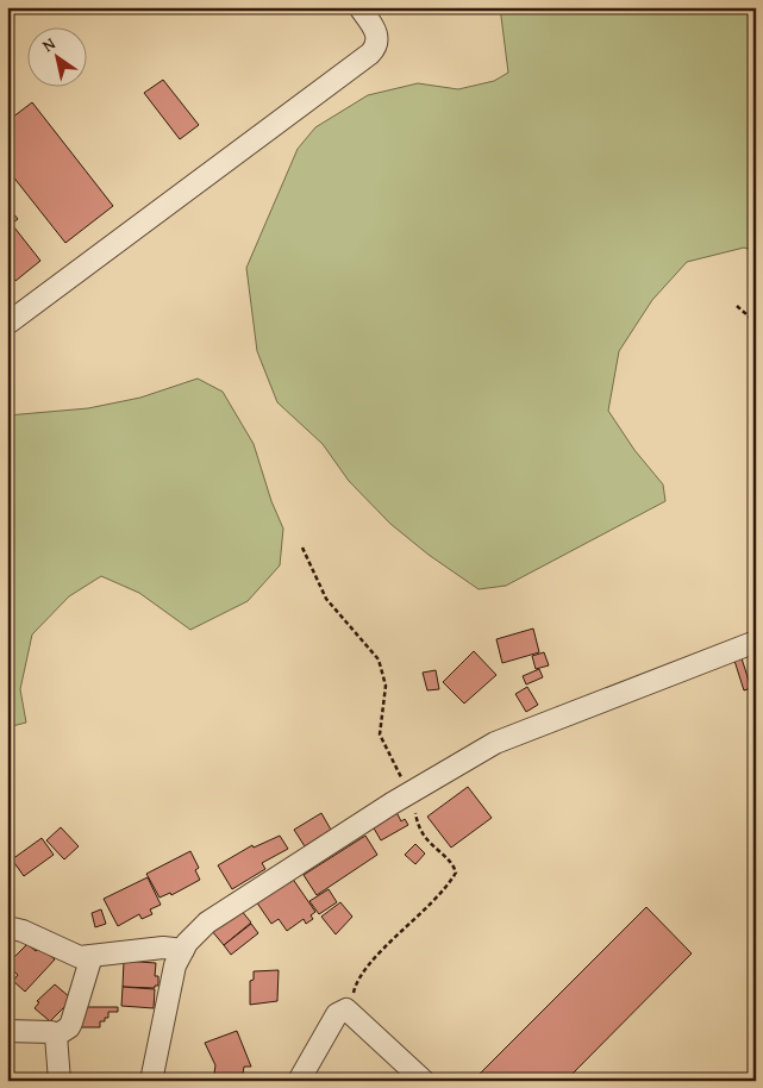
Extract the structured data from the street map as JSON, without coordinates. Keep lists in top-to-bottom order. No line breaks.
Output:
{"north":"top left"}
